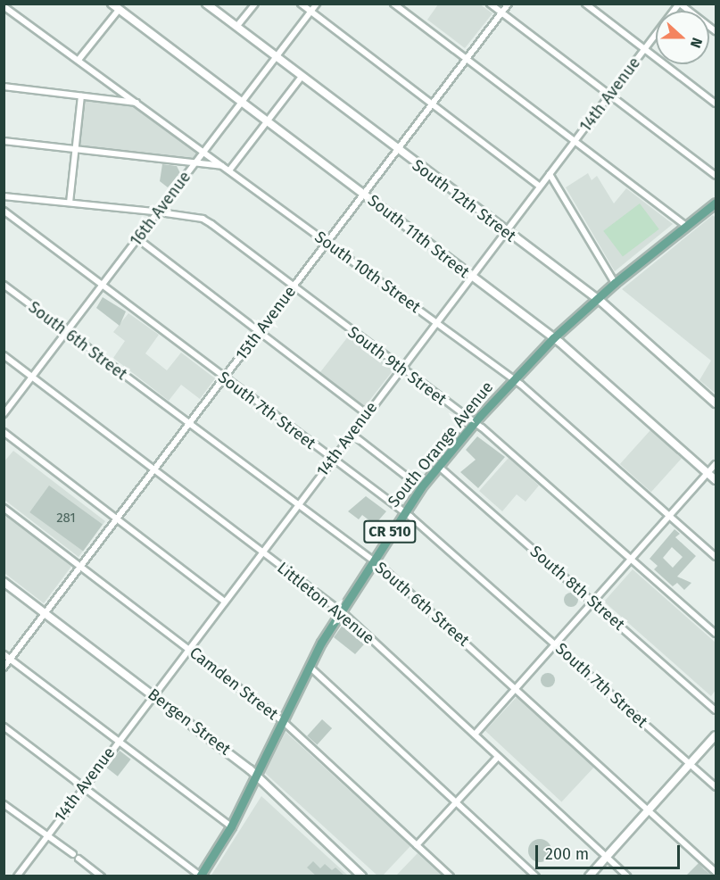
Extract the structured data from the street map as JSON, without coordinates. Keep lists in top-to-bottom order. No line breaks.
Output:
{"streets":{"main road":["South Orange Avenue","CR 510"],"street":["14th Avenue","South 12th Street","16th Avenue","South 11th Street","South 10th Street","15th Avenue","South 6th Street","South 9th Street","South 7th Street","South 8th Street","Littleton Avenue","Camden Street","Bergen Street"]},"crossings":[["14th Avenue","South 12th Street"],["14th Avenue","South 11th Street"],["14th Avenue","South 10th Street"],["14th Avenue","South 6th Street"],["14th Avenue","South 9th Street"],["14th Avenue","South 7th Street"],["14th Avenue","Littleton Avenue"],["14th Avenue","Camden Street"],["14th Avenue","Bergen Street"],["South 12th Street","16th Avenue"],["South 12th Street","15th Avenue"],["South 12th Street","South Orange Avenue"],["16th Avenue","South 11th Street"],["16th Avenue","South 10th Street"],["16th Avenue","South 6th Street"],["16th Avenue","South 9th Street"],["16th Avenue","South 7th Street"],["16th Avenue","Littleton Avenue"],["South 11th Street","15th Avenue"],["South 11th Street","South Orange Avenue"],["South 10th Street","15th Avenue"],["South 10th Street","South Orange Avenue"],["15th Avenue","South 6th Street"],["15th Avenue","South 9th Street"],["15th Avenue","South 7th Street"],["15th Avenue","Littleton Avenue"],["15th Avenue","Camden Street"],["15th Avenue","Bergen Street"],["South 6th Street","South Orange Avenue"],["South 9th Street","South Orange Avenue"],["South 7th Street","South Orange Avenue"],["South Orange Avenue","South 8th Street"],["South Orange Avenue","Littleton Avenue"],["South Orange Avenue","Camden Street"],["South Orange Avenue","Bergen Street"]],"house_numbers":["281"],"scale_bar":"200 m","north":"right"}
